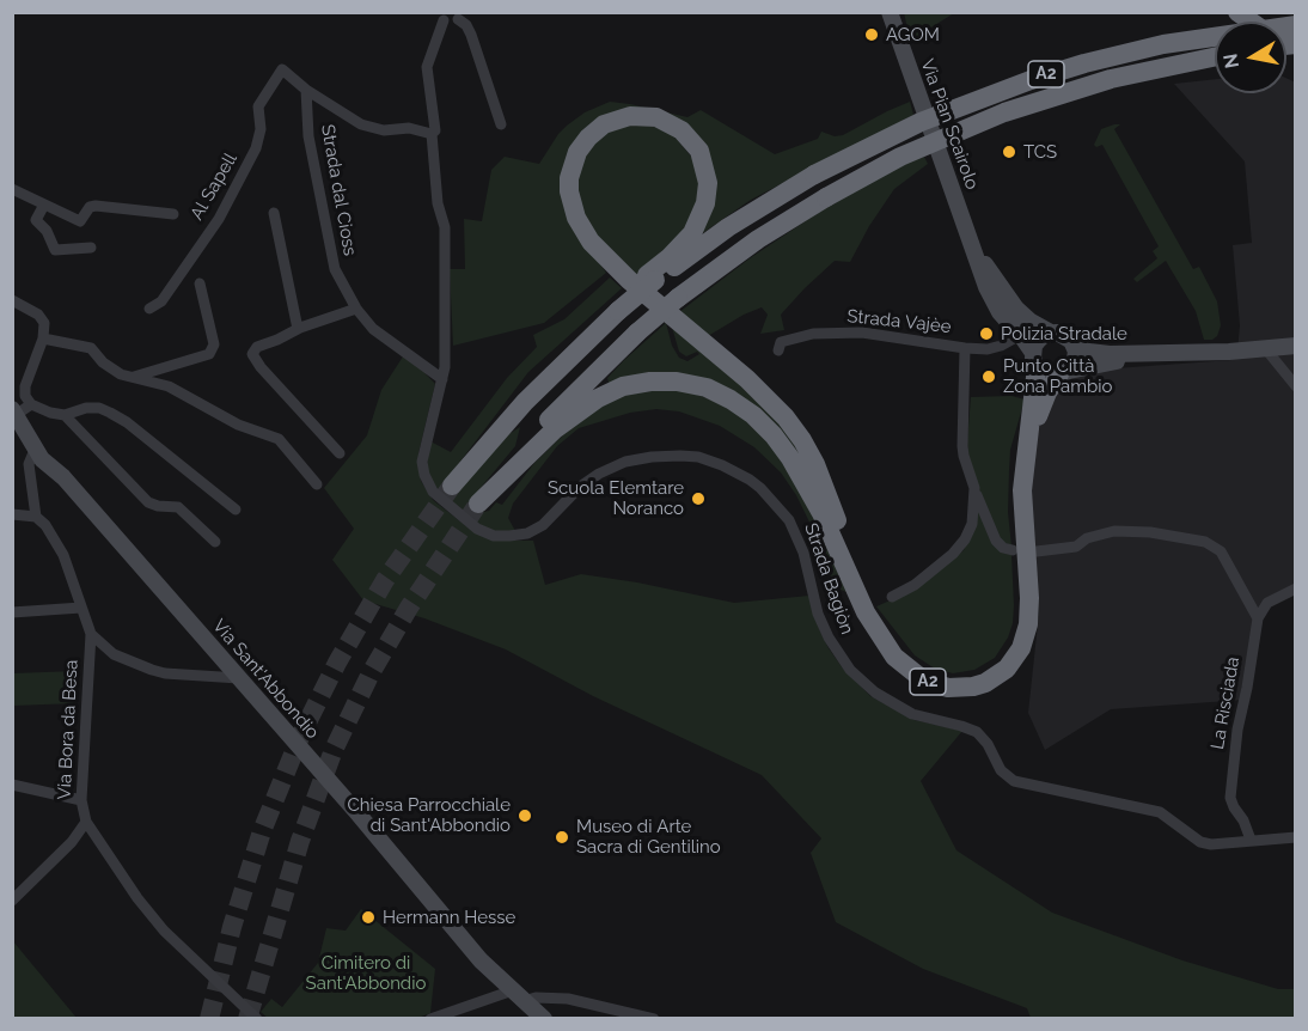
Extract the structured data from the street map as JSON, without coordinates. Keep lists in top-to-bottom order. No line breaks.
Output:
{"streets":{"highway":["A2"],"main road":["Via Pian Scairolo","Via Sant'Abbondio"],"street":["Al Sapell","Strada dal Cioss","Strada Vajèe","Strada Bagiòn","La Risciada","Via Bora da Besa"]},"crossings":[["A2","Via Pian Scairolo"],["Via Pian Scairolo","Strada Vajèe"],["Al Sapell","Strada dal Cioss"],["Strada dal Cioss","Strada Bagiòn"],["Strada Bagiòn","La Risciada"],["Via Sant'Abbondio","Via Bora da Besa"]],"parks":["Cimitero di Sant'Abbondio"],"places":["AGOM","TCS","Polizia Stradale","Punto Città Zona Pambio","Scuola Elemtare Noranco","Chiesa Parrocchiale di Sant'Abbondio","Museo di Arte Sacra di Gentilino","Hermann Hesse"],"north":"left"}
